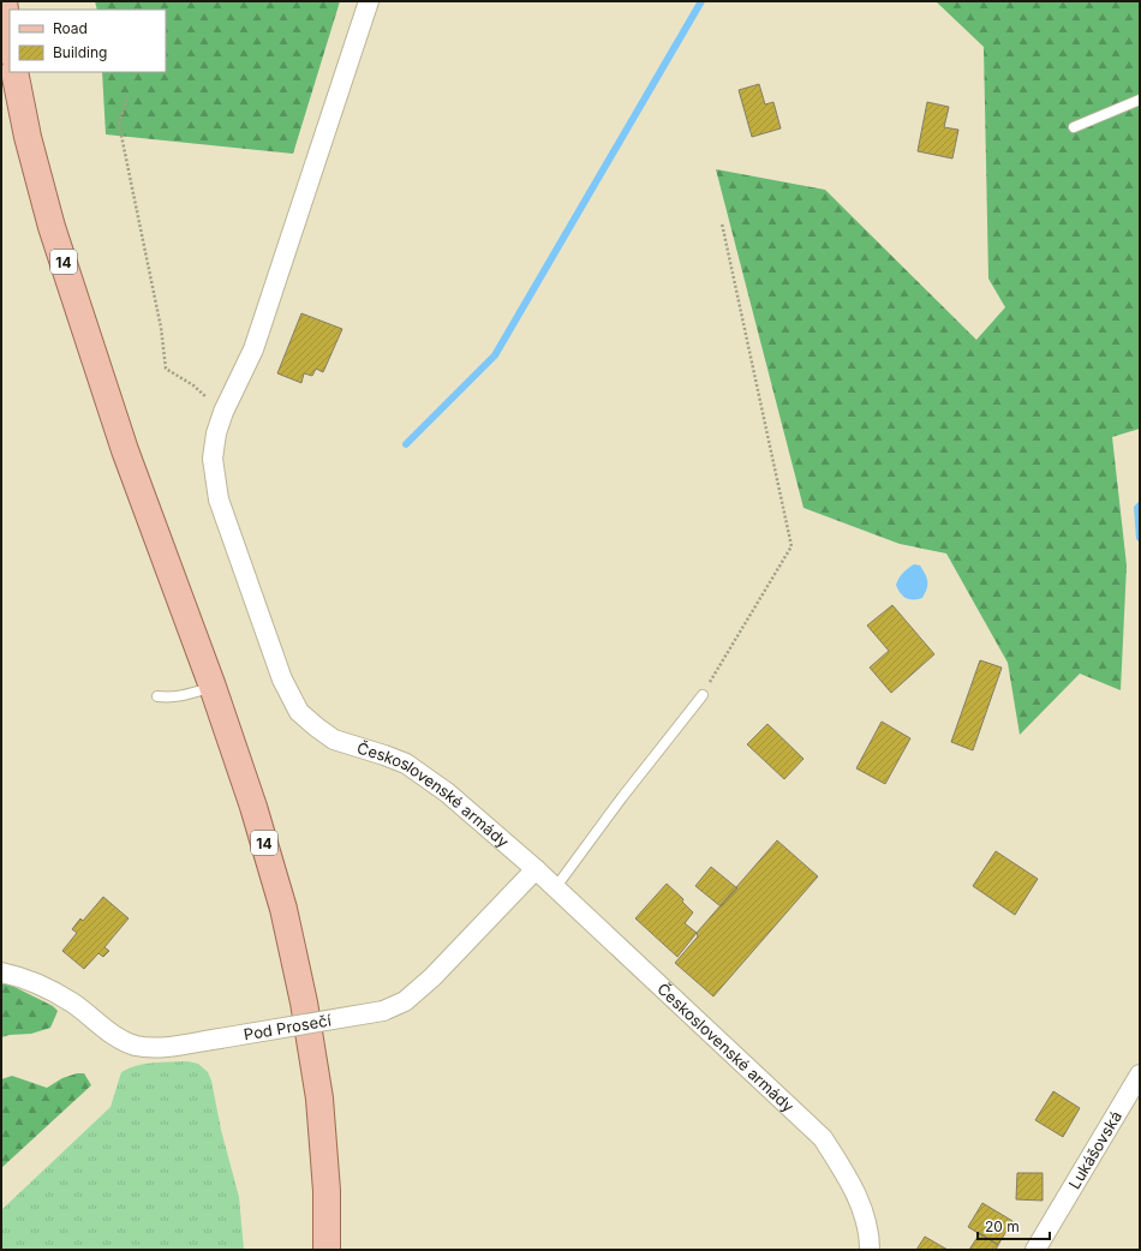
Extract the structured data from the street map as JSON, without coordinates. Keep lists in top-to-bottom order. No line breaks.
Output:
{"streets":{"main road":["14"],"street":["Československé armády","Pod Prosečí","Lukášovská"]},"crossings":[["Československé armády","Pod Prosečí"]],"legend":["Road","Building"],"scale_bar":"20 m"}
